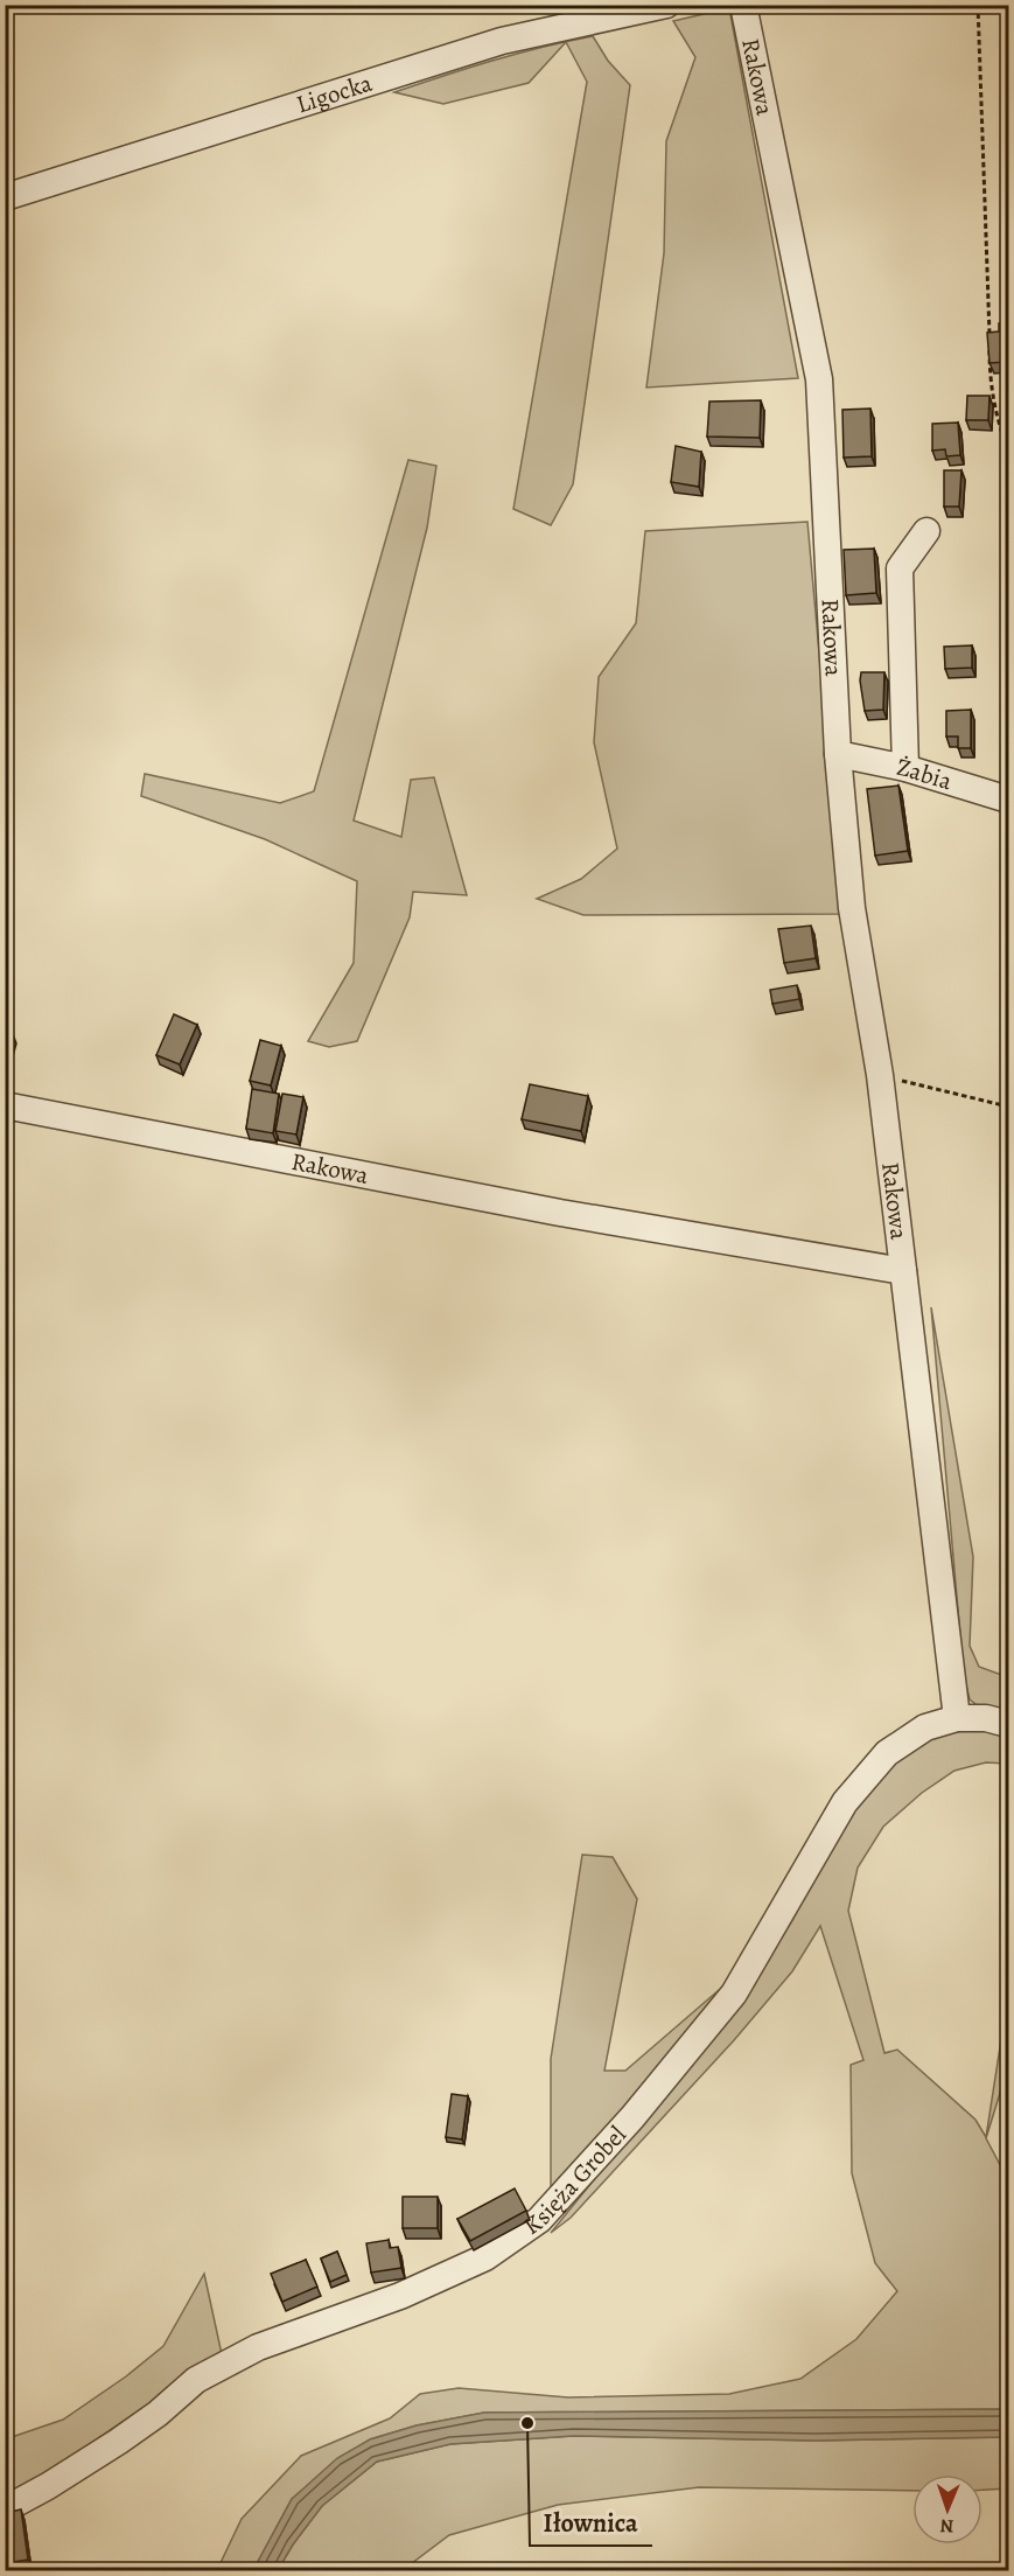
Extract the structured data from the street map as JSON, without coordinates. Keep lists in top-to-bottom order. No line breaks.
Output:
{"streets":{"street":["Rakowa","Ligocka","Żabia","Księża Grobel"]},"crossings":[["Rakowa","Żabia"],["Rakowa","Księża Grobel"]],"places":["Iłownica"],"north":"bottom"}
